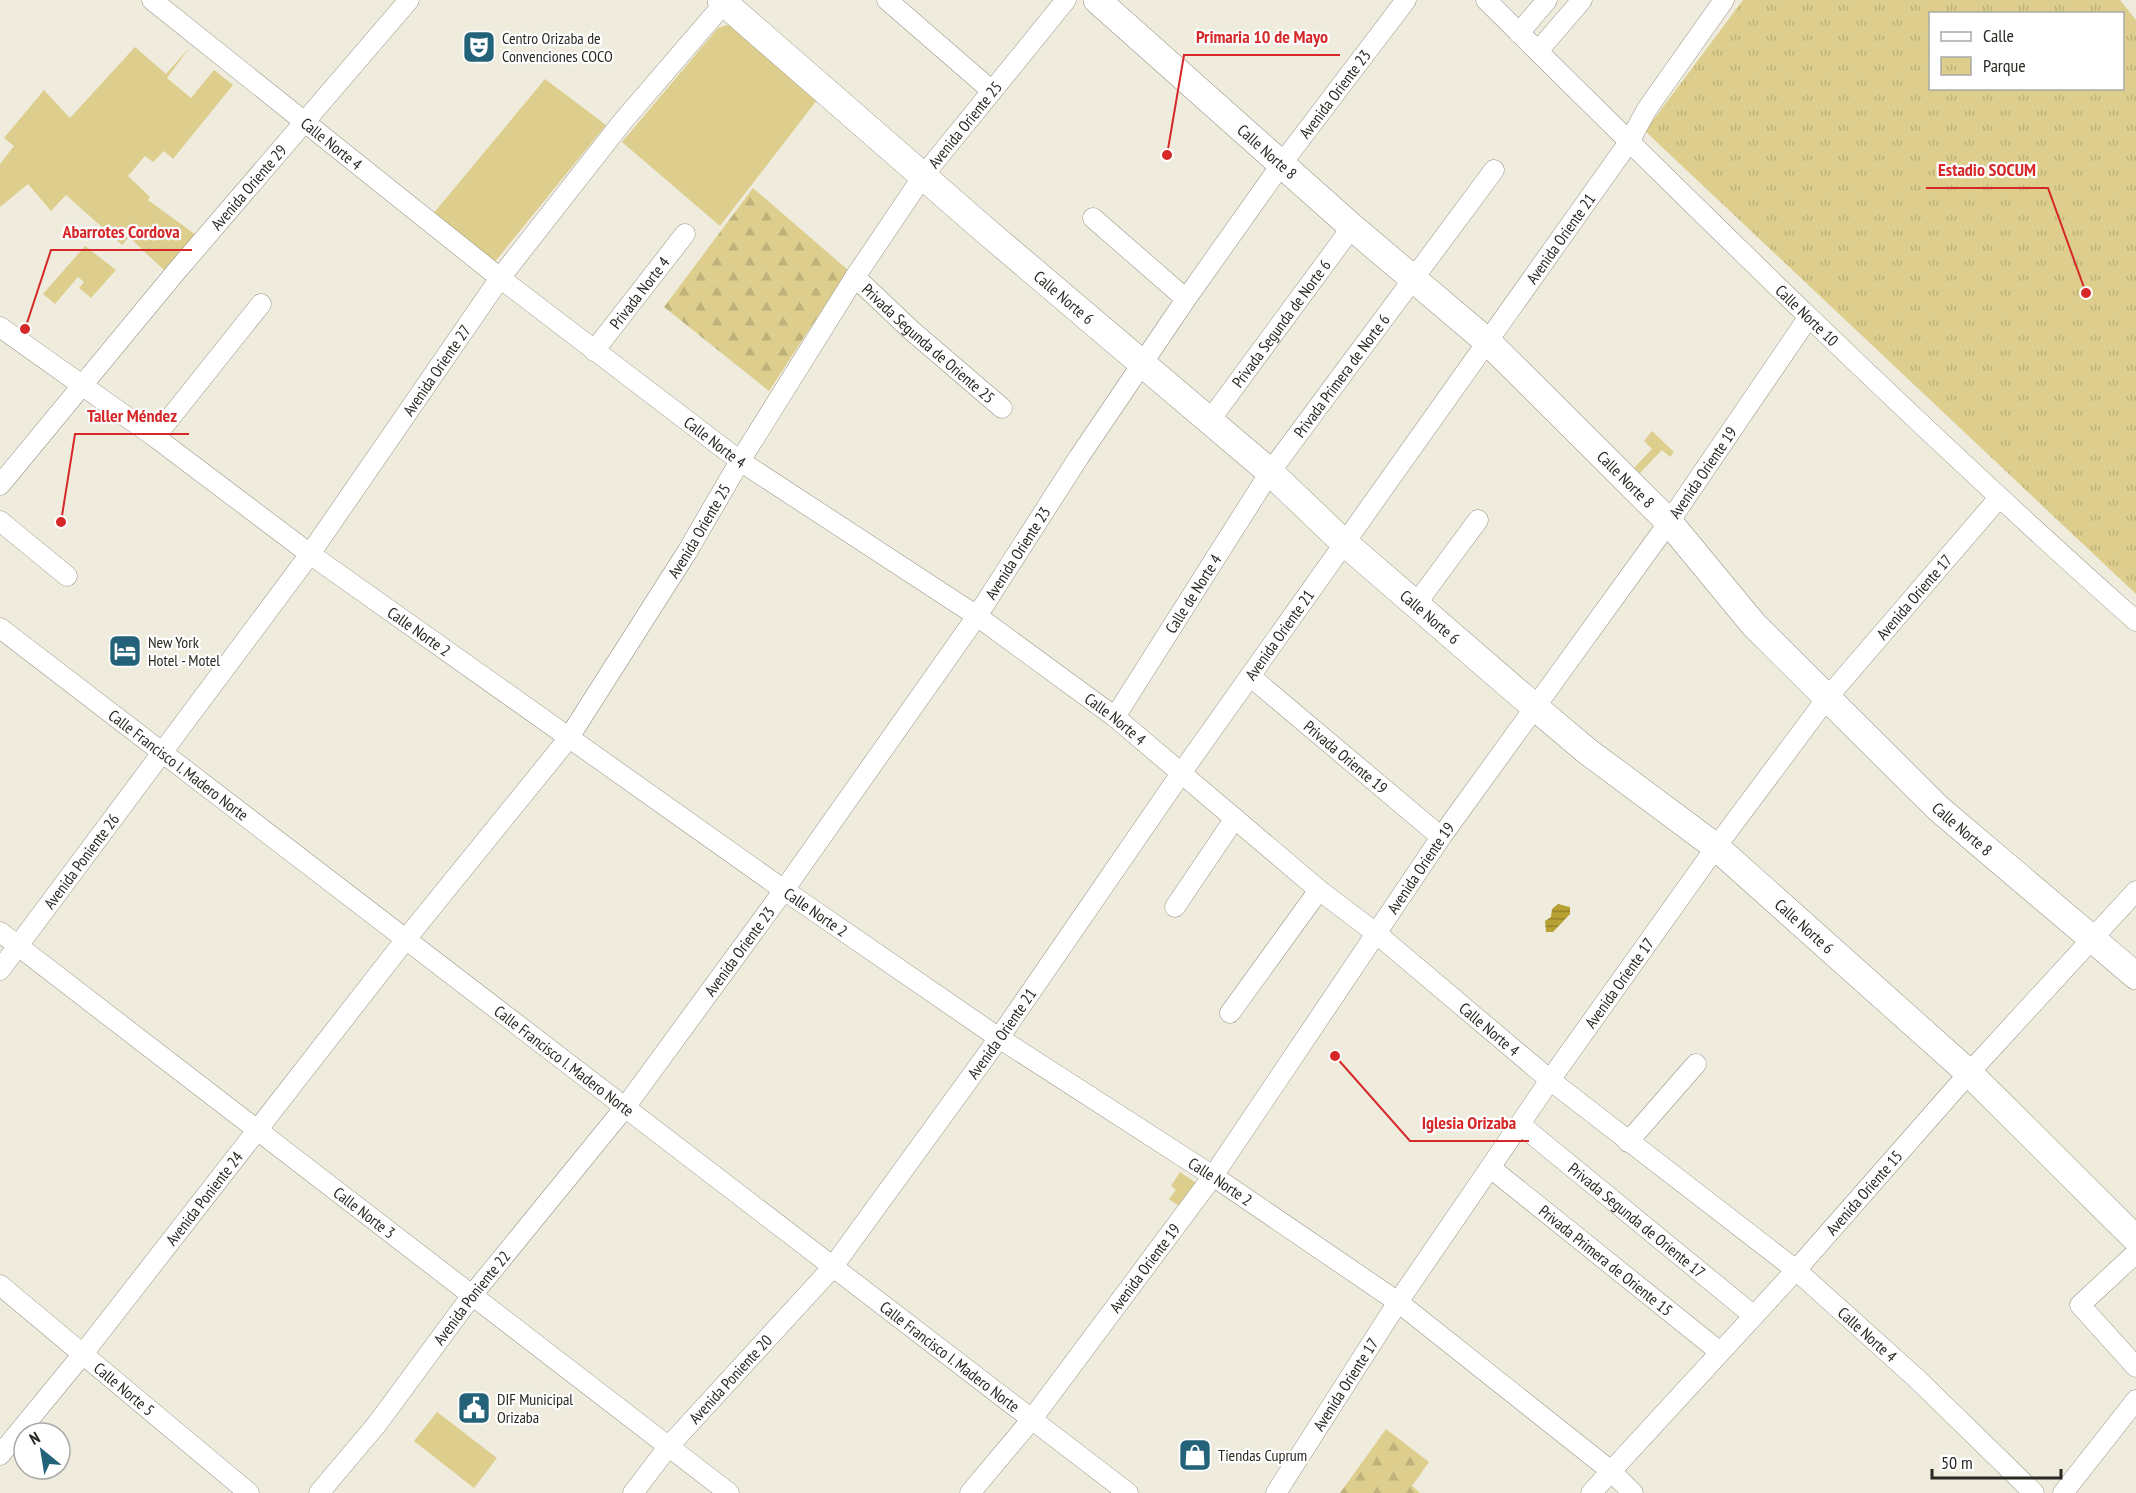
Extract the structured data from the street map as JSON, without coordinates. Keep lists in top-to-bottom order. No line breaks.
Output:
{"streets":{"street":["Avenida Oriente 23","Avenida Oriente 25","Calle Norte 4","Calle Norte 8","Avenida Oriente 29","Avenida Oriente 21","Privada Norte 4","Calle Norte 6","Calle Norte 10","Privada Segunda de Norte 6","Privada Segunda de Oriente 25","Avenida Oriente 27","Privada Primera de Norte 6","Avenida Oriente 19","Calle de Norte 4","Avenida Oriente 17","Calle Norte 2","Privada Oriente 19","Calle Francisco I. Madero Norte","Avenida Poniente 26","Avenida Oriente 15","Avenida Poniente 24","Calle Norte 3","Privada Segunda de Oriente 17","Privada Primera de Oriente 15","Avenida Poniente 22","Avenida Poniente 20","Calle Norte 5"]},"crossings":[["Avenida Oriente 23","Calle Norte 4"],["Avenida Oriente 23","Calle Norte 8"],["Avenida Oriente 23","Calle Norte 6"],["Avenida Oriente 23","Calle Norte 2"],["Avenida Oriente 23","Calle Francisco I. Madero Norte"],["Avenida Oriente 23","Avenida Poniente 22"],["Avenida Oriente 25","Calle Norte 4"],["Avenida Oriente 25","Calle Norte 6"],["Avenida Oriente 25","Privada Segunda de Oriente 25"],["Avenida Oriente 25","Calle Norte 2"],["Avenida Oriente 25","Calle Francisco I. Madero Norte"],["Avenida Oriente 25","Avenida Poniente 24"],["Calle Norte 4","Avenida Oriente 29"],["Calle Norte 4","Avenida Oriente 21"],["Calle Norte 4","Privada Norte 4"],["Calle Norte 4","Avenida Oriente 27"],["Calle Norte 4","Avenida Oriente 19"],["Calle Norte 4","Calle de Norte 4"],["Calle Norte 4","Avenida Oriente 17"],["Calle Norte 4","Avenida Oriente 15"],["Calle Norte 8","Avenida Oriente 21"],["Calle Norte 8","Privada Segunda de Norte 6"],["Calle Norte 8","Privada Primera de Norte 6"],["Calle Norte 8","Avenida Oriente 19"],["Calle Norte 8","Avenida Oriente 17"],["Calle Norte 8","Avenida Oriente 15"],["Avenida Oriente 29","Calle Norte 2"],["Avenida Oriente 21","Calle Norte 6"],["Avenida Oriente 21","Calle Norte 10"],["Avenida Oriente 21","Calle Norte 2"],["Avenida Oriente 21","Privada Oriente 19"],["Avenida Oriente 21","Calle Francisco I. Madero Norte"],["Avenida Oriente 21","Avenida Poniente 20"],["Calle Norte 6","Privada Segunda de Norte 6"],["Calle Norte 6","Avenida Oriente 27"],["Calle Norte 6","Privada Primera de Norte 6"],["Calle Norte 6","Avenida Oriente 19"],["Calle Norte 6","Calle de Norte 4"],["Calle Norte 6","Avenida Oriente 17"],["Calle Norte 6","Avenida Oriente 15"],["Calle Norte 10","Avenida Oriente 19"],["Calle Norte 10","Avenida Oriente 17"],["Avenida Oriente 27","Calle Norte 2"],["Avenida Oriente 27","Calle Francisco I. Madero Norte"],["Avenida Oriente 27","Avenida Poniente 26"],["Privada Primera de Norte 6","Calle de Norte 4"],["Avenida Oriente 19","Calle Norte 2"],["Avenida Oriente 19","Privada Oriente 19"],["Avenida Oriente 19","Calle Francisco I. Madero Norte"],["Avenida Oriente 17","Calle Norte 2"],["Avenida Oriente 17","Privada Segunda de Oriente 17"],["Avenida Oriente 17","Privada Primera de Oriente 15"],["Calle Norte 2","Avenida Oriente 15"],["Calle Francisco I. Madero Norte","Avenida Poniente 26"],["Calle Francisco I. Madero Norte","Avenida Poniente 24"],["Calle Francisco I. Madero Norte","Avenida Poniente 22"],["Calle Francisco I. Madero Norte","Avenida Poniente 20"],["Avenida Poniente 26","Calle Norte 3"],["Avenida Oriente 15","Privada Segunda de Oriente 17"],["Avenida Oriente 15","Privada Primera de Oriente 15"],["Avenida Poniente 24","Calle Norte 3"],["Avenida Poniente 24","Calle Norte 5"],["Calle Norte 3","Avenida Poniente 22"],["Calle Norte 3","Avenida Poniente 20"]],"places":{"theatre":["Centro Orizaba de Convenciones COCO"],"other":["Primaria 10 de Mayo","Estadio SOCUM","Abarrotes Cordova","Taller Méndez","Iglesia Orizaba"],"hotel":["New York Hotel - Motel"],"public building":["DIF Municipal Orizaba"],"shop":["Tiendas Cuprum"]},"legend":["Calle","Parque"],"scale_bar":"50 m","north":"top left"}
